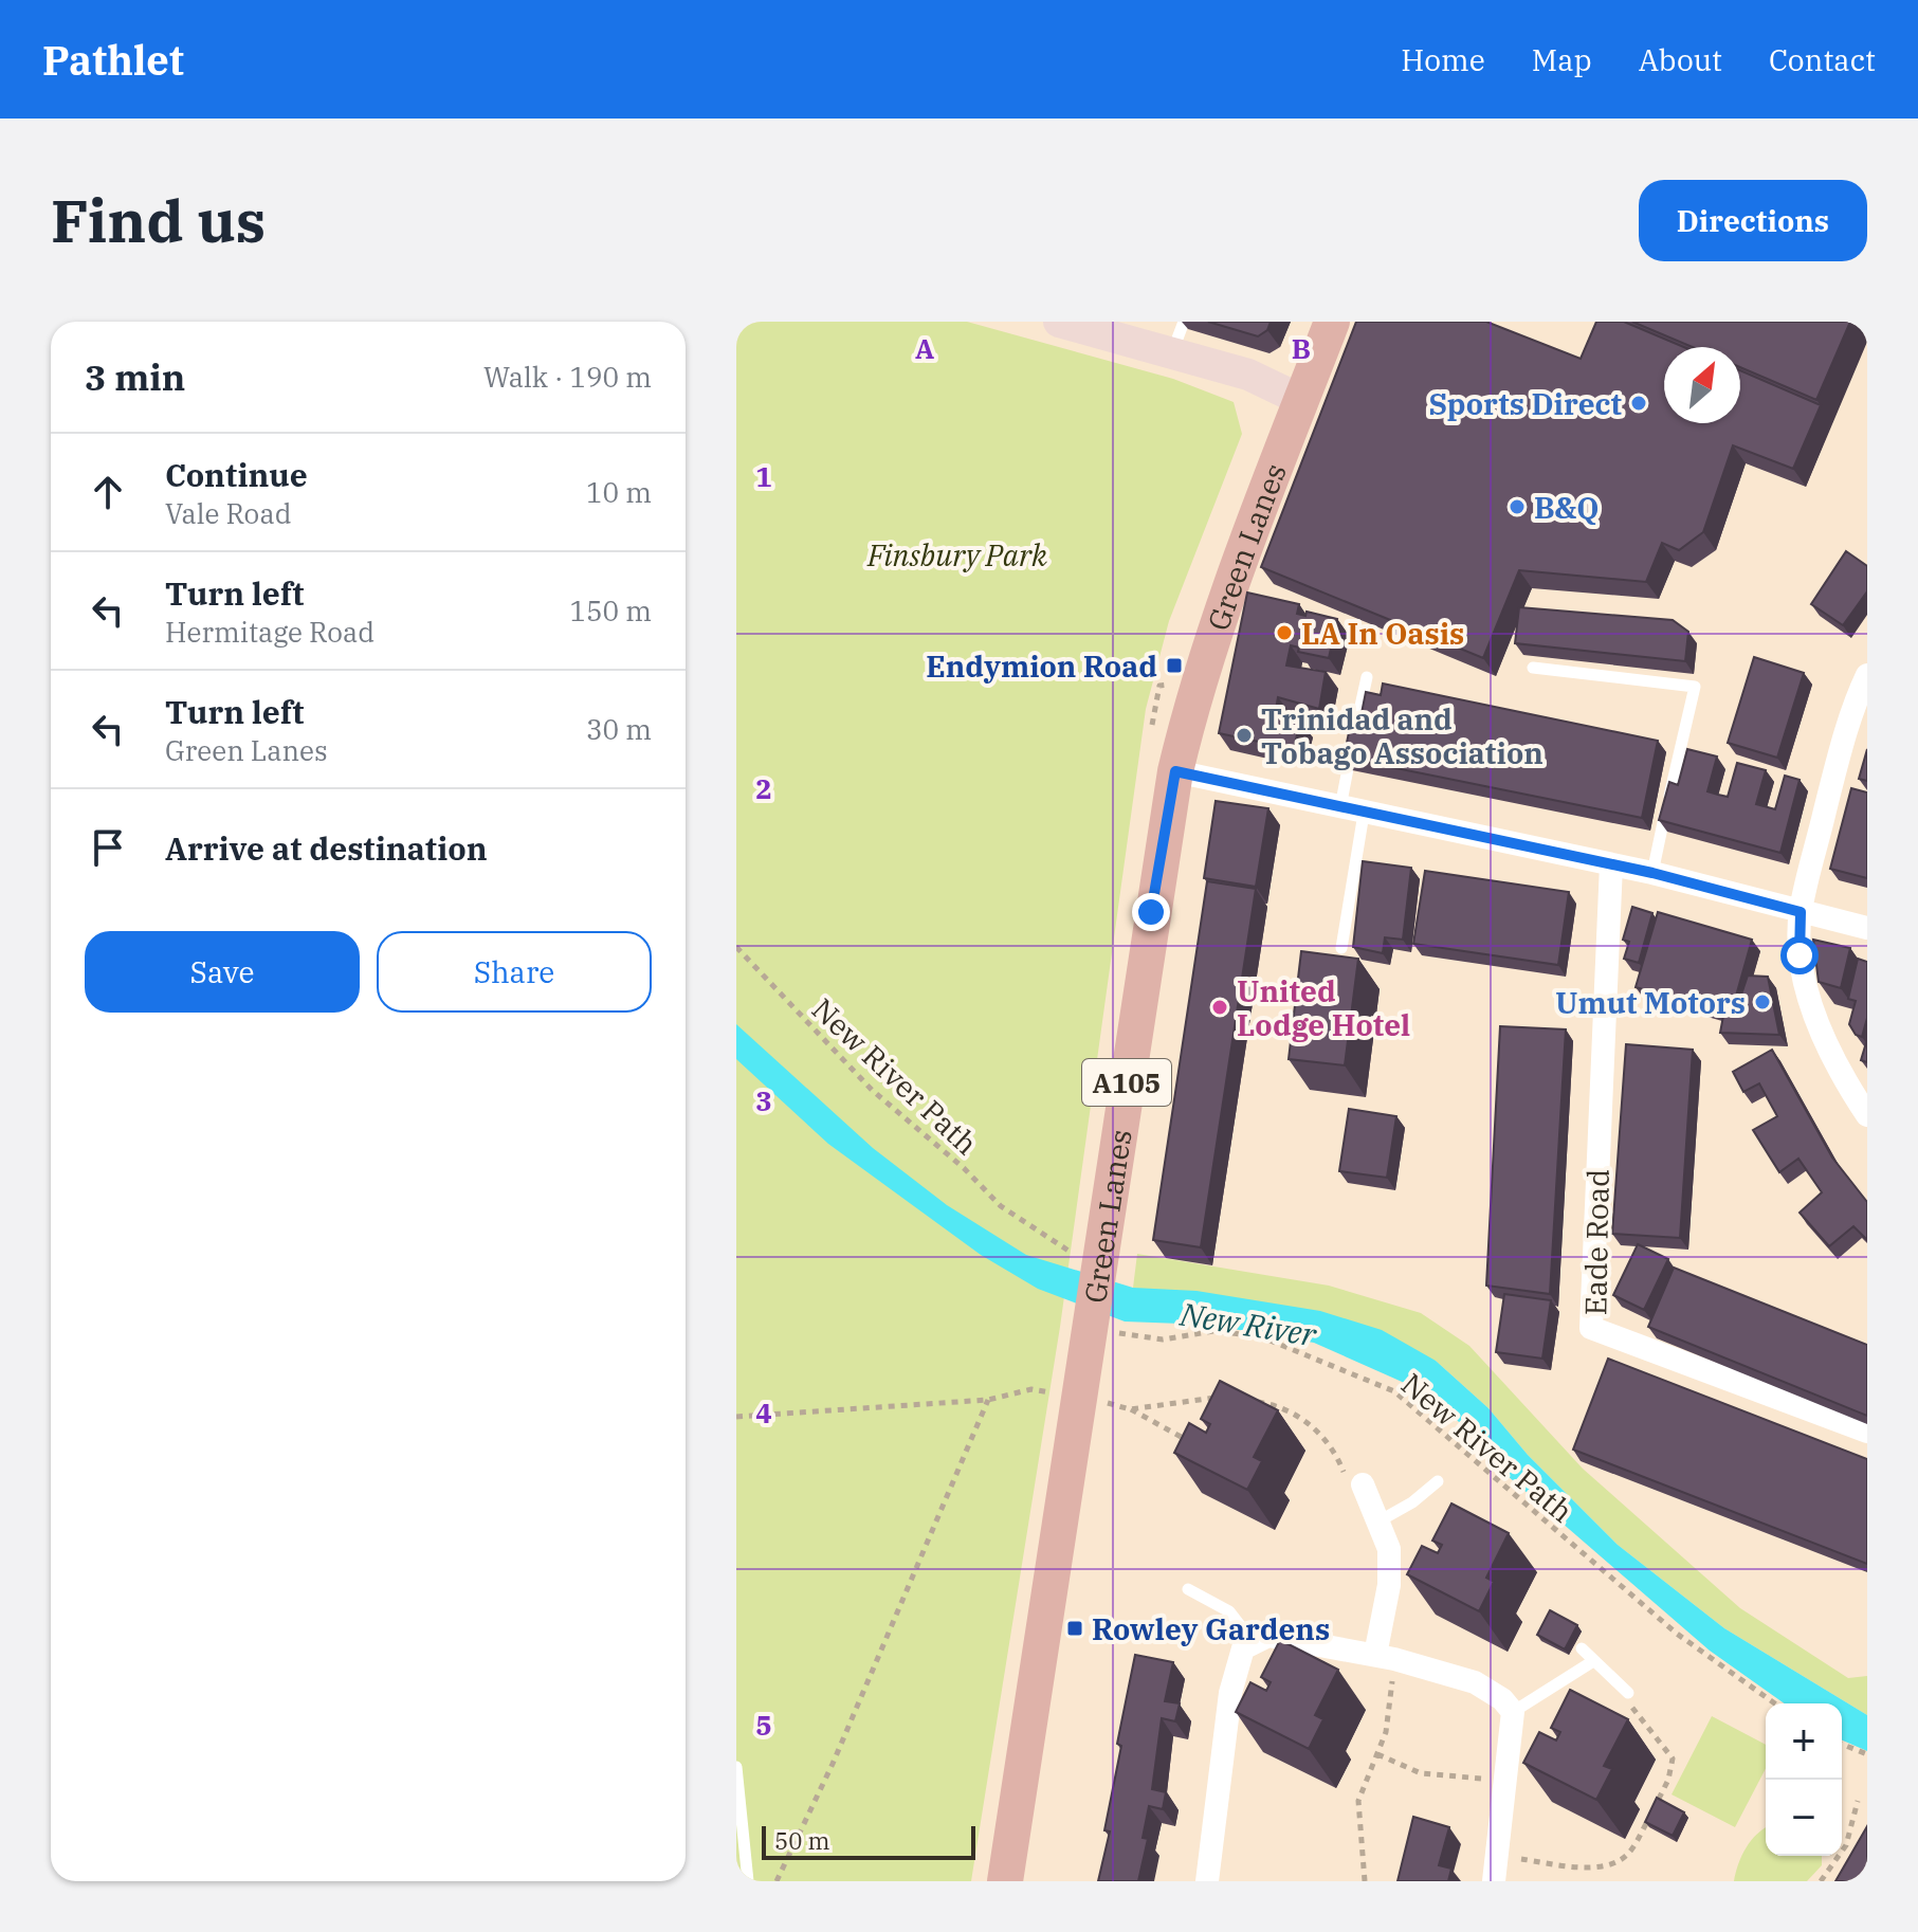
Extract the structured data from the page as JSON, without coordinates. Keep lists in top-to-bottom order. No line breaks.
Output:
{"streets":{"main road":["Green Lanes","A105"],"street":["Eade Road"],"path":["New River Path"]},"crossings":[["Green Lanes","New River Path"]],"water":["New River"],"parks":["Finsbury Park"],"places":{"other":["Sports Direct","B&Q","LA In Oasis","Trinidad and Tobago Association","Umut Motors","United Lodge Hotel"],"transit":["Endymion Road","Rowley Gardens"]},"scale_bar":"50 m","north":"top right","page":{"header":"Pathlet","nav":["Home","Map","About","Contact"],"buttons":["Directions",["Save","Share"]],"title":"Find us","heading":["3 min","Walk · 190 m"],"list":[["Continue","Vale Road","10 m"],["Turn left","Hermitage Road","150 m"],["Turn left","Green Lanes","30 m"],"Arrive at destination"],"map_buttons":["+","−"],"scale":"50 m"},"grid":{"columns":["A","B"],"rows":["1","2","3","4","5"]}}
